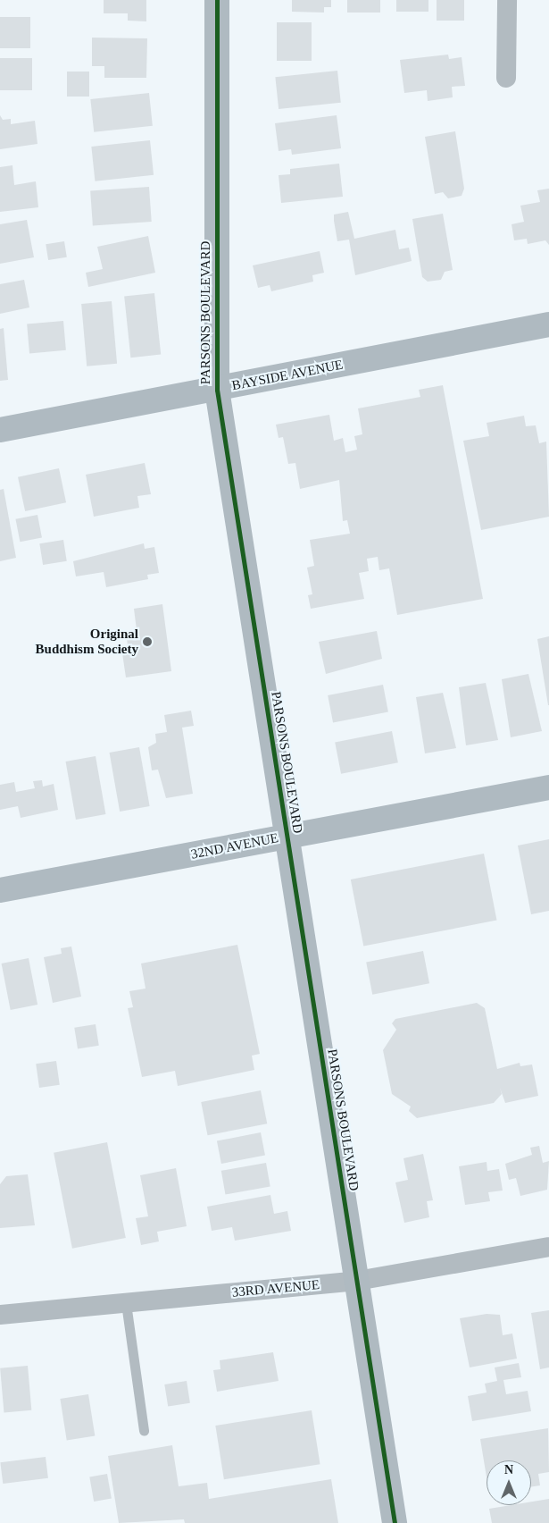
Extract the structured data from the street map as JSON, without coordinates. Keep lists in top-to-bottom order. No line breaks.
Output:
{"streets":{"street":["PARSONS BOULEVARD","BAYSIDE AVENUE","32ND AVENUE","33RD AVENUE"]},"crossings":[["PARSONS BOULEVARD","BAYSIDE AVENUE"],["PARSONS BOULEVARD","32ND AVENUE"],["PARSONS BOULEVARD","33RD AVENUE"]],"places":["Original Buddhism Society"],"north":"top"}
